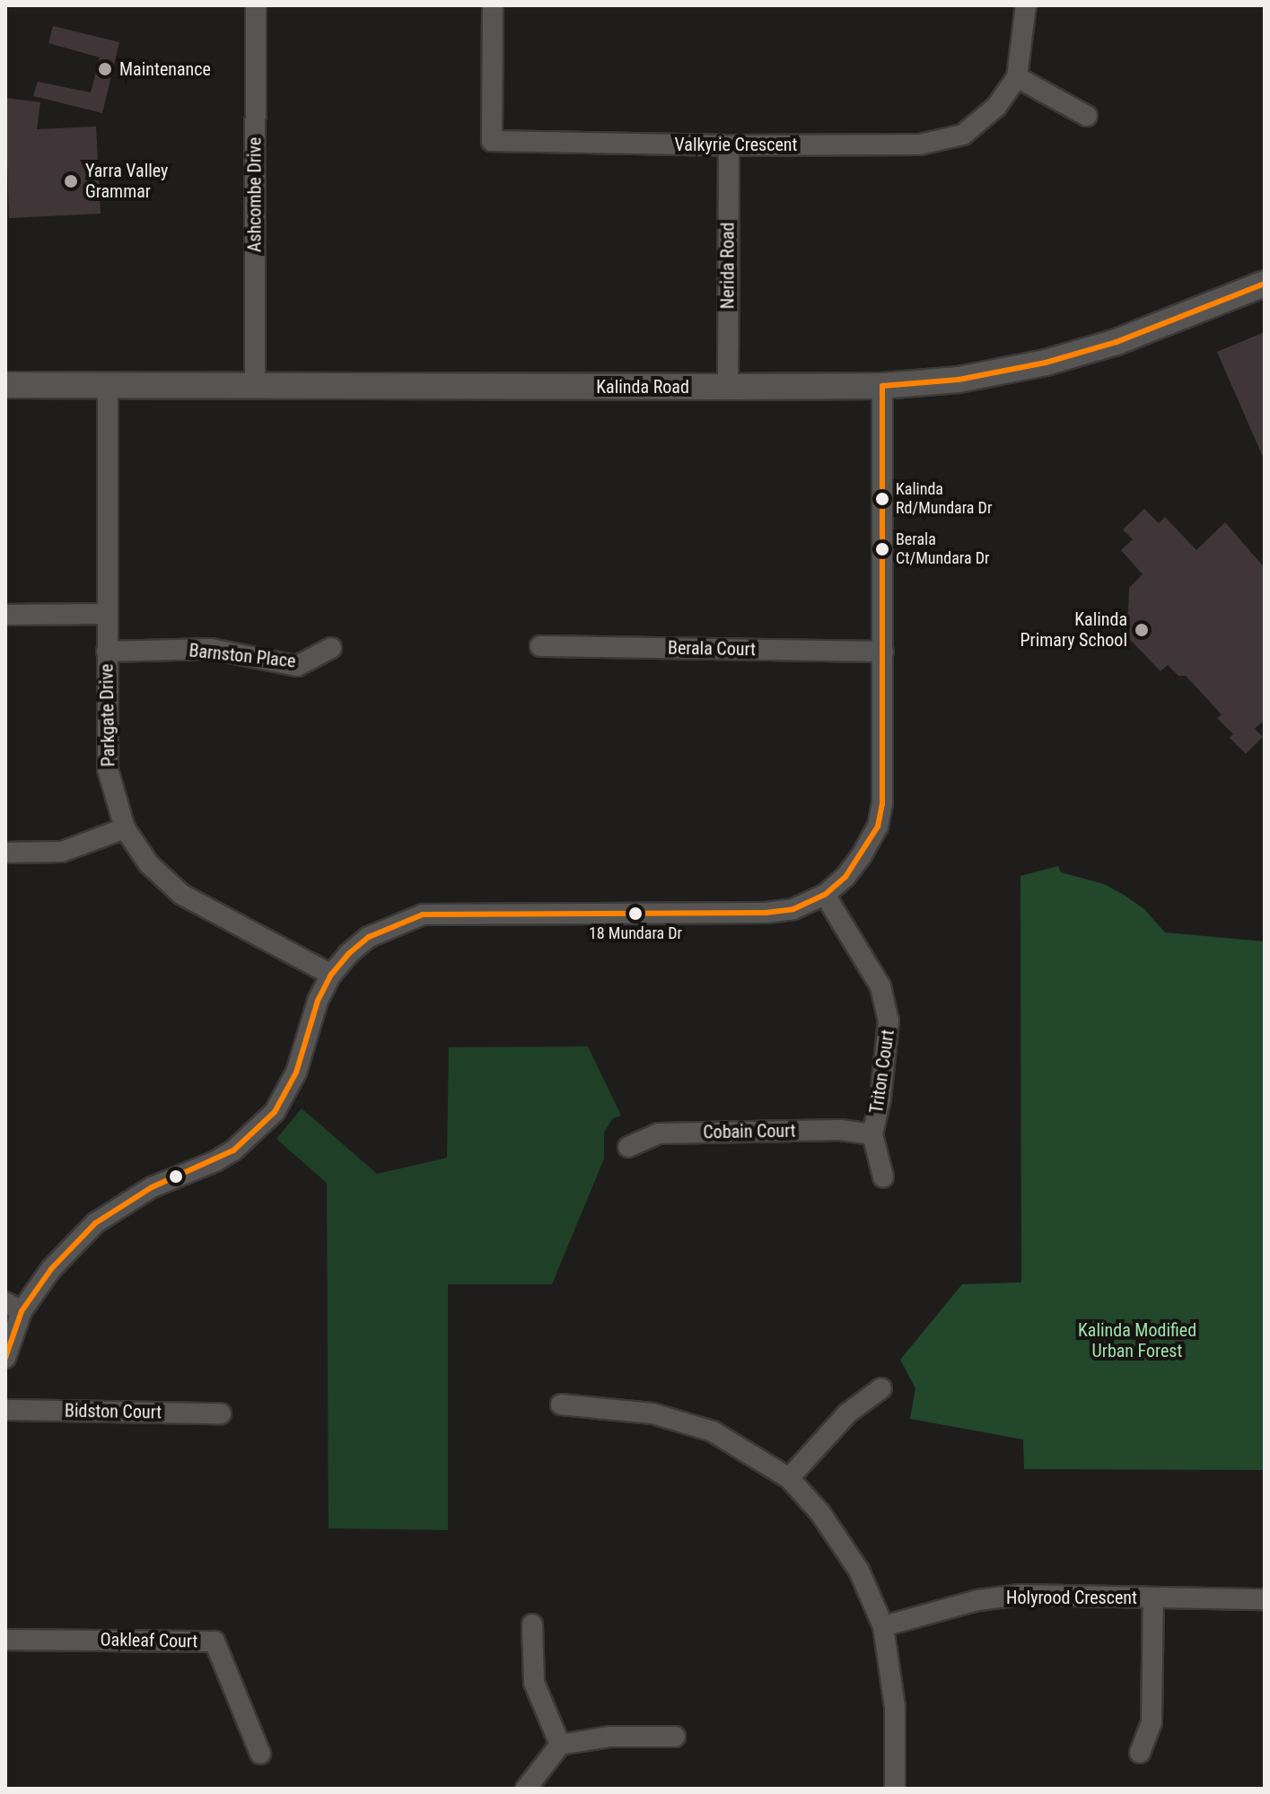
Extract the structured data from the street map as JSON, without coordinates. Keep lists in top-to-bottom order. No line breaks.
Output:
{"streets":{"street":["Valkyrie Crescent","Ashcombe Drive","Nerida Road","Kalinda Road","Berala Court","Barnston Place","Parkgate Drive","Triton Court","Cobain Court","Bidston Court","Holyrood Crescent","Oakleaf Court"]},"crossings":[["Valkyrie Crescent","Nerida Road"],["Ashcombe Drive","Kalinda Road"],["Nerida Road","Kalinda Road"],["Kalinda Road","Parkgate Drive"],["Barnston Place","Parkgate Drive"],["Triton Court","Cobain Court"]],"parks":["Kalinda Modified Urban Forest"],"places":["Maintenance","Yarra Valley Grammar","Kalinda Rd/Mundara Dr","Berala Ct/Mundara Dr","Kalinda Primary School","18 Mundara Dr"]}
